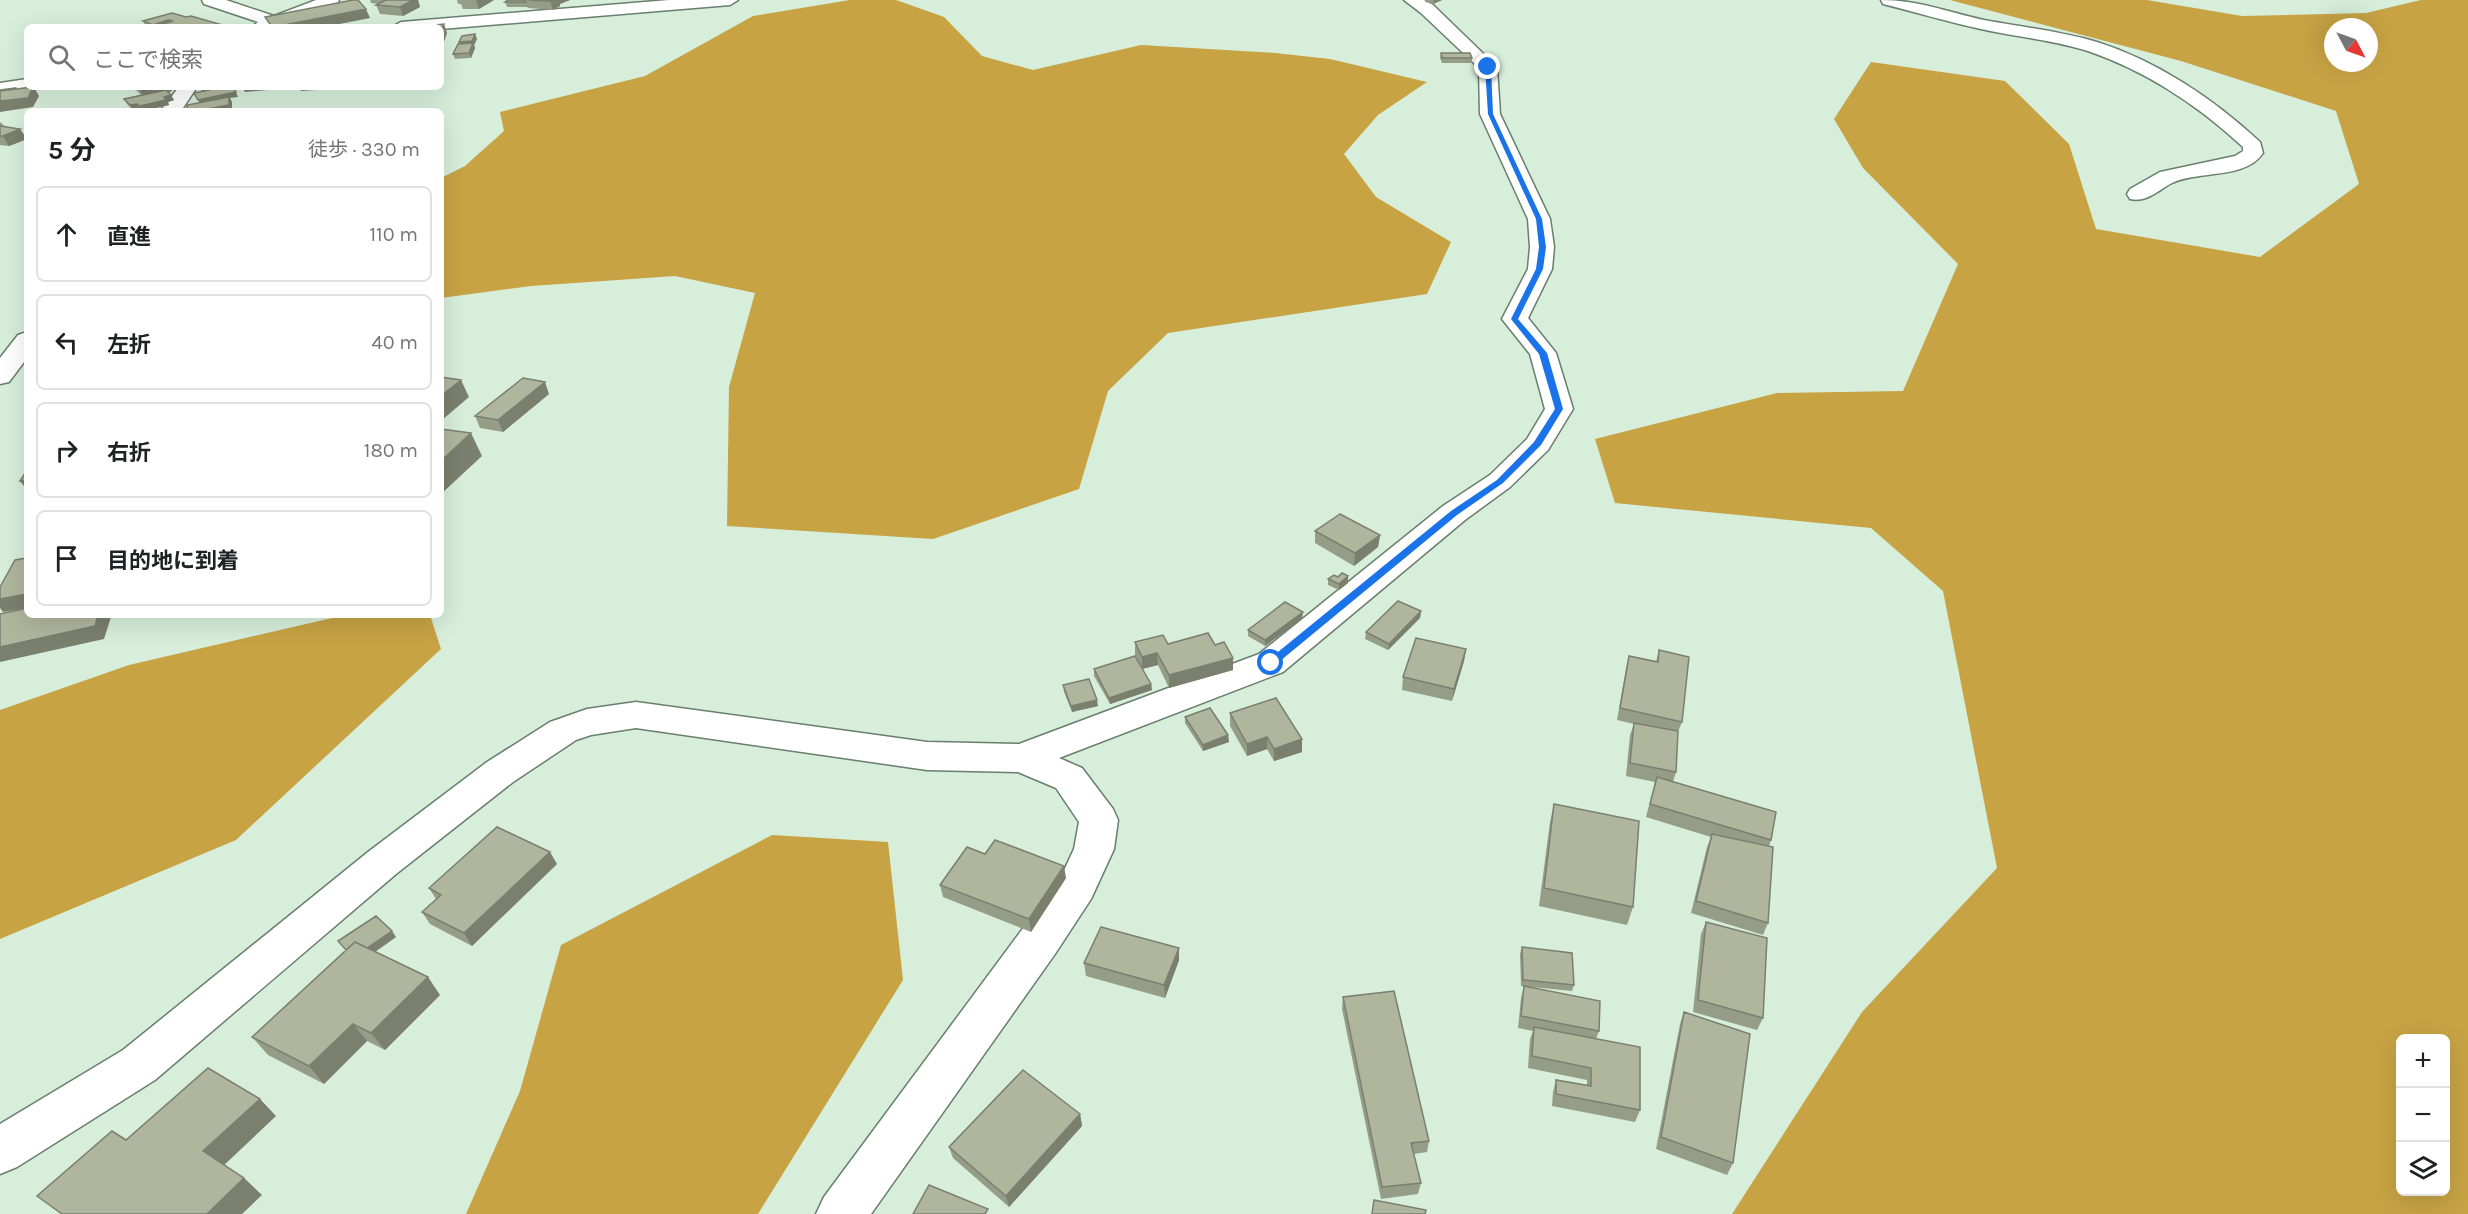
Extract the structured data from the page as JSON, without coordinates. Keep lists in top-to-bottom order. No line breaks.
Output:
{"north":"bottom right","page":{"search":"ここで検索","heading":["5 分","徒歩 · 330 m"],"list":[["直進","110 m"],["左折","40 m"],["右折","180 m"],"目的地に到着"],"map_buttons":["+","−"]}}
